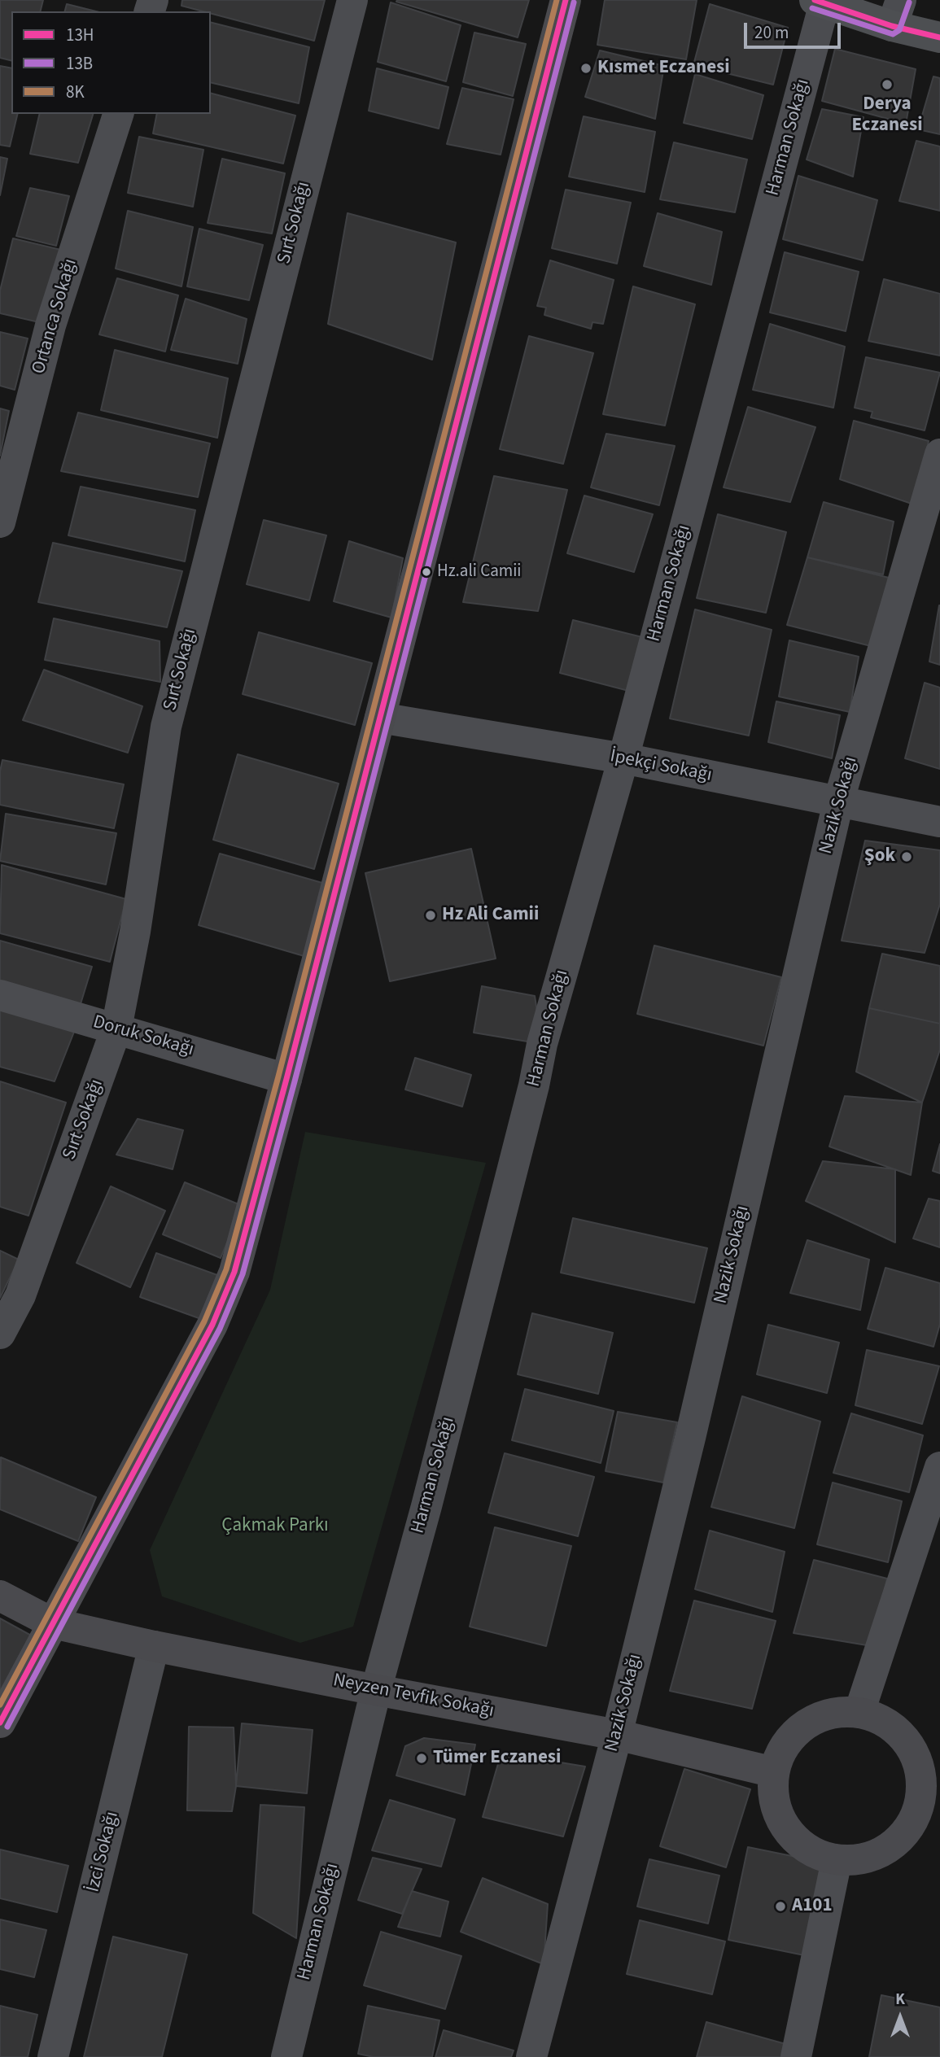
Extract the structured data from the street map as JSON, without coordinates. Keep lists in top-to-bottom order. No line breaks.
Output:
{"streets":{"street":["Harman Sokağı","Sırt Sokağı","Ortanca Sokağı","İpekçi Sokağı","Nazik Sokağı","Doruk Sokağı","Neyzen Tevfik Sokağı","İzci Sokağı"]},"crossings":[["Harman Sokağı","İpekçi Sokağı"],["Harman Sokağı","Neyzen Tevfik Sokağı"],["Sırt Sokağı","Doruk Sokağı"],["İpekçi Sokağı","Nazik Sokağı"],["Nazik Sokağı","Neyzen Tevfik Sokağı"],["Neyzen Tevfik Sokağı","İzci Sokağı"]],"parks":["Çakmak Parkı"],"places":["Kısmet Eczanesi","Derya Eczanesi","Hz.ali Camii","Şok","Hz Ali Camii","Tümer Eczanesi","A101"],"lines":["transit line 13H","transit line 8K","transit line 13B"],"legend":["13H","13B","8K"],"scale_bar":"20 m","north":"top"}
